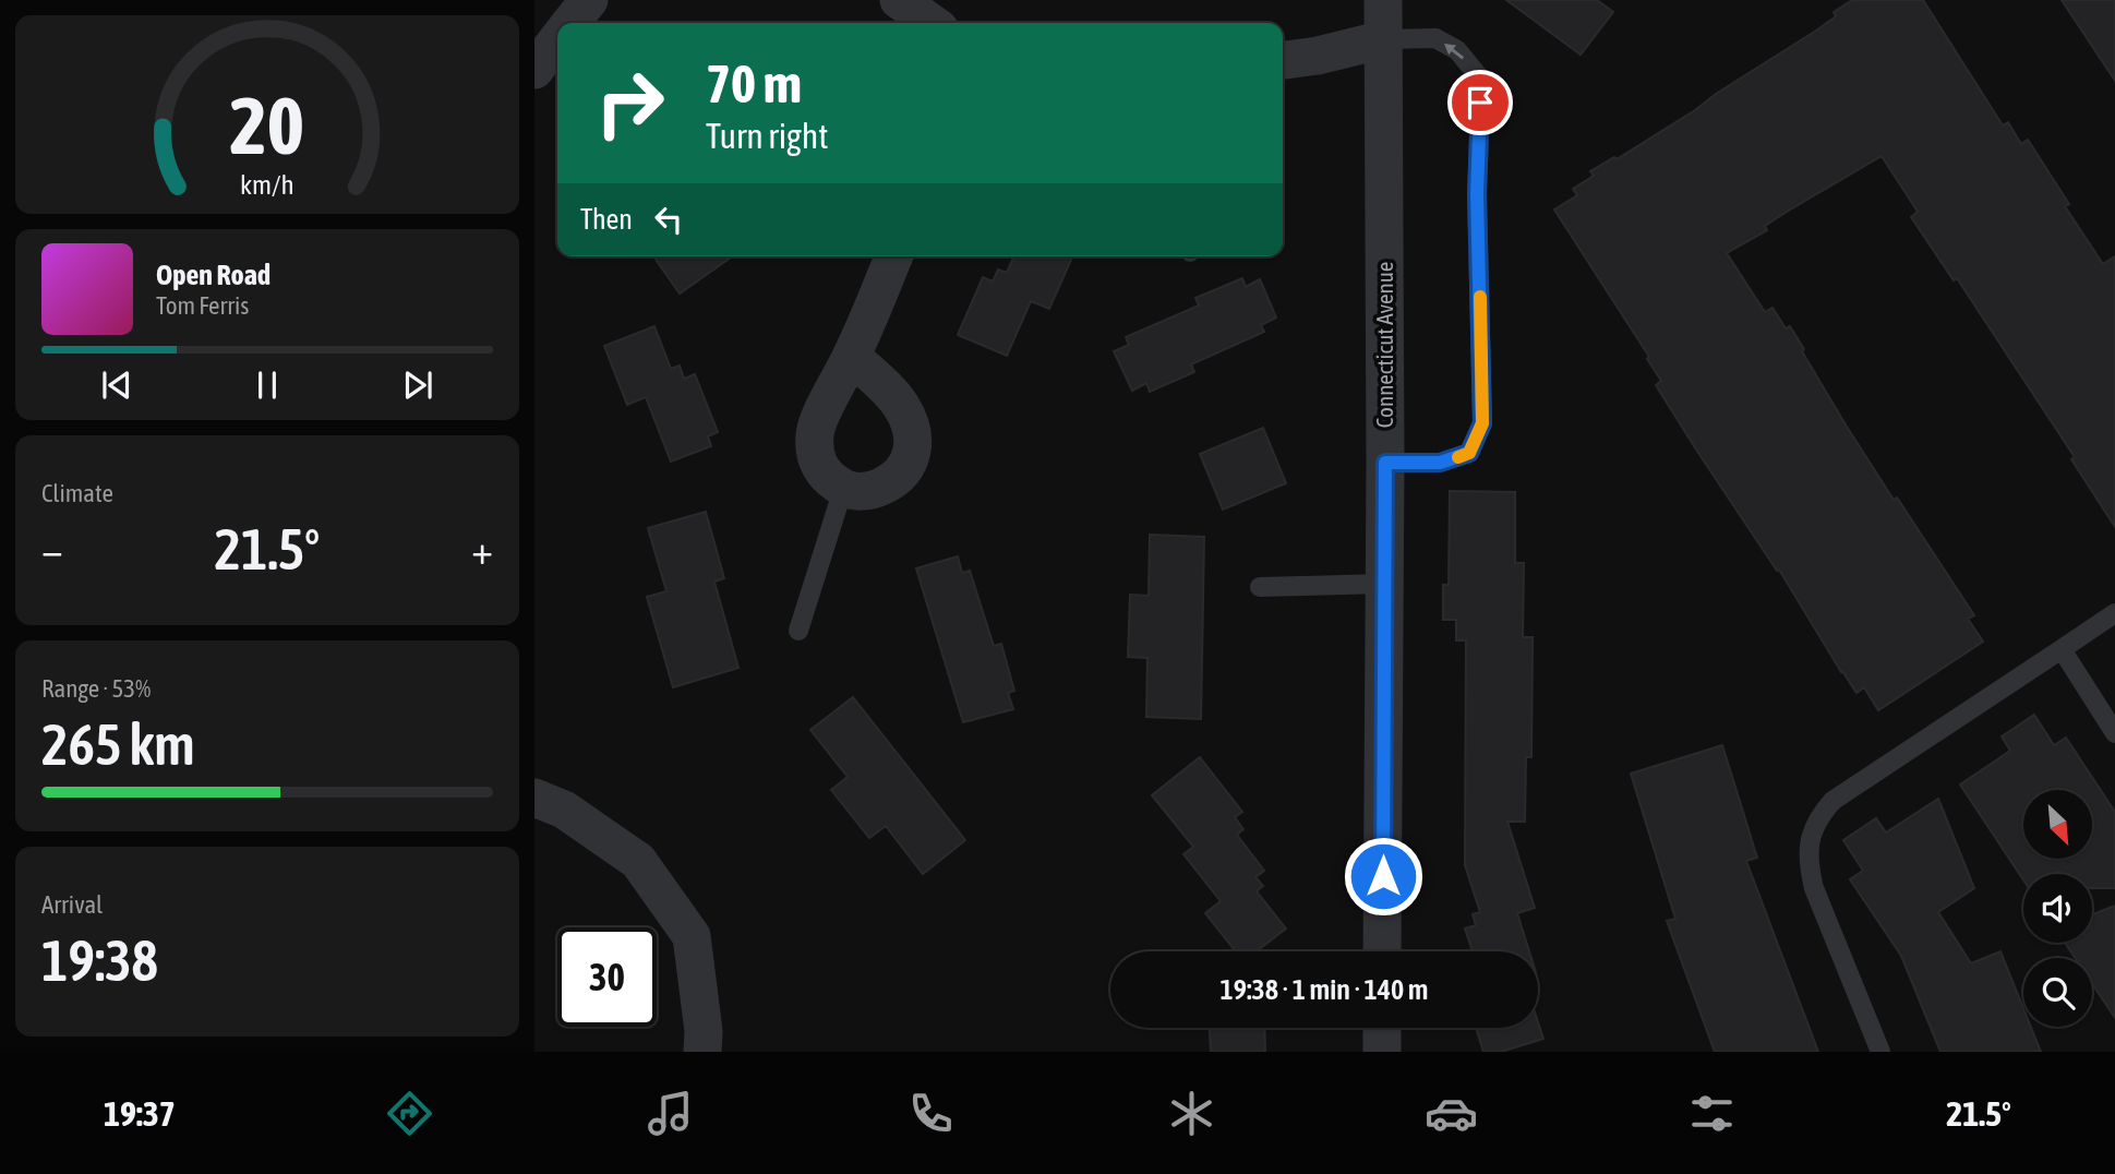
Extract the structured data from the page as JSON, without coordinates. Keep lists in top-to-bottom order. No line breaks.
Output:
{"streets":{"street":["Connecticut Avenue"]},"north":"bottom right","page":{"turn":["70 m","Turn right"],"then":"Then","song":["Open Road","Tom Ferris"],"tile":["Climate",["Range · 53%","265 km"],["Arrival","19:38"]],"heat":["−","21.5°","+"],"limit":"30","trip":"19:38 · 1 min · 140 m","tabs":["19:37","21.5°"],"gauge":["20","km/h"]}}
